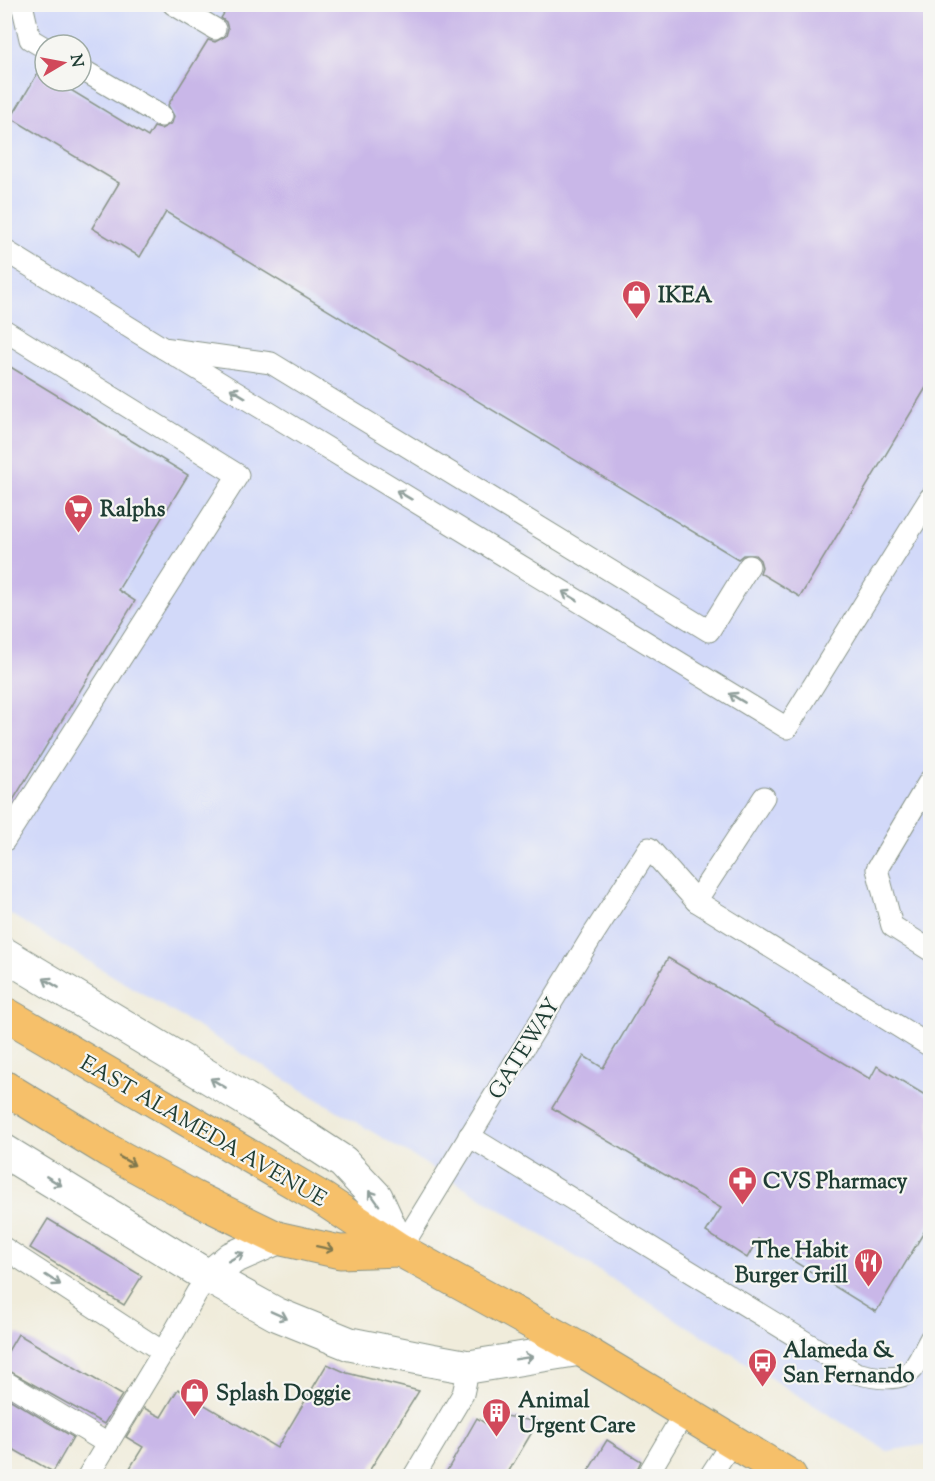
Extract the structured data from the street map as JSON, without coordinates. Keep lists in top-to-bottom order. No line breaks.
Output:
{"streets":{"main road":["EAST ALAMEDA AVENUE"],"lane":["GATEWAY"]},"crossings":[["GATEWAY","EAST ALAMEDA AVENUE"]],"places":{"shop":["IKEA","Splash Doggie"],"supermarket":["Ralphs"],"pharmacy":["CVS Pharmacy"],"restaurant":["The Habit Burger Grill"],"bus stop":["Alameda & San Fernando"],"building":["Animal Urgent Care"]},"north":"right"}
